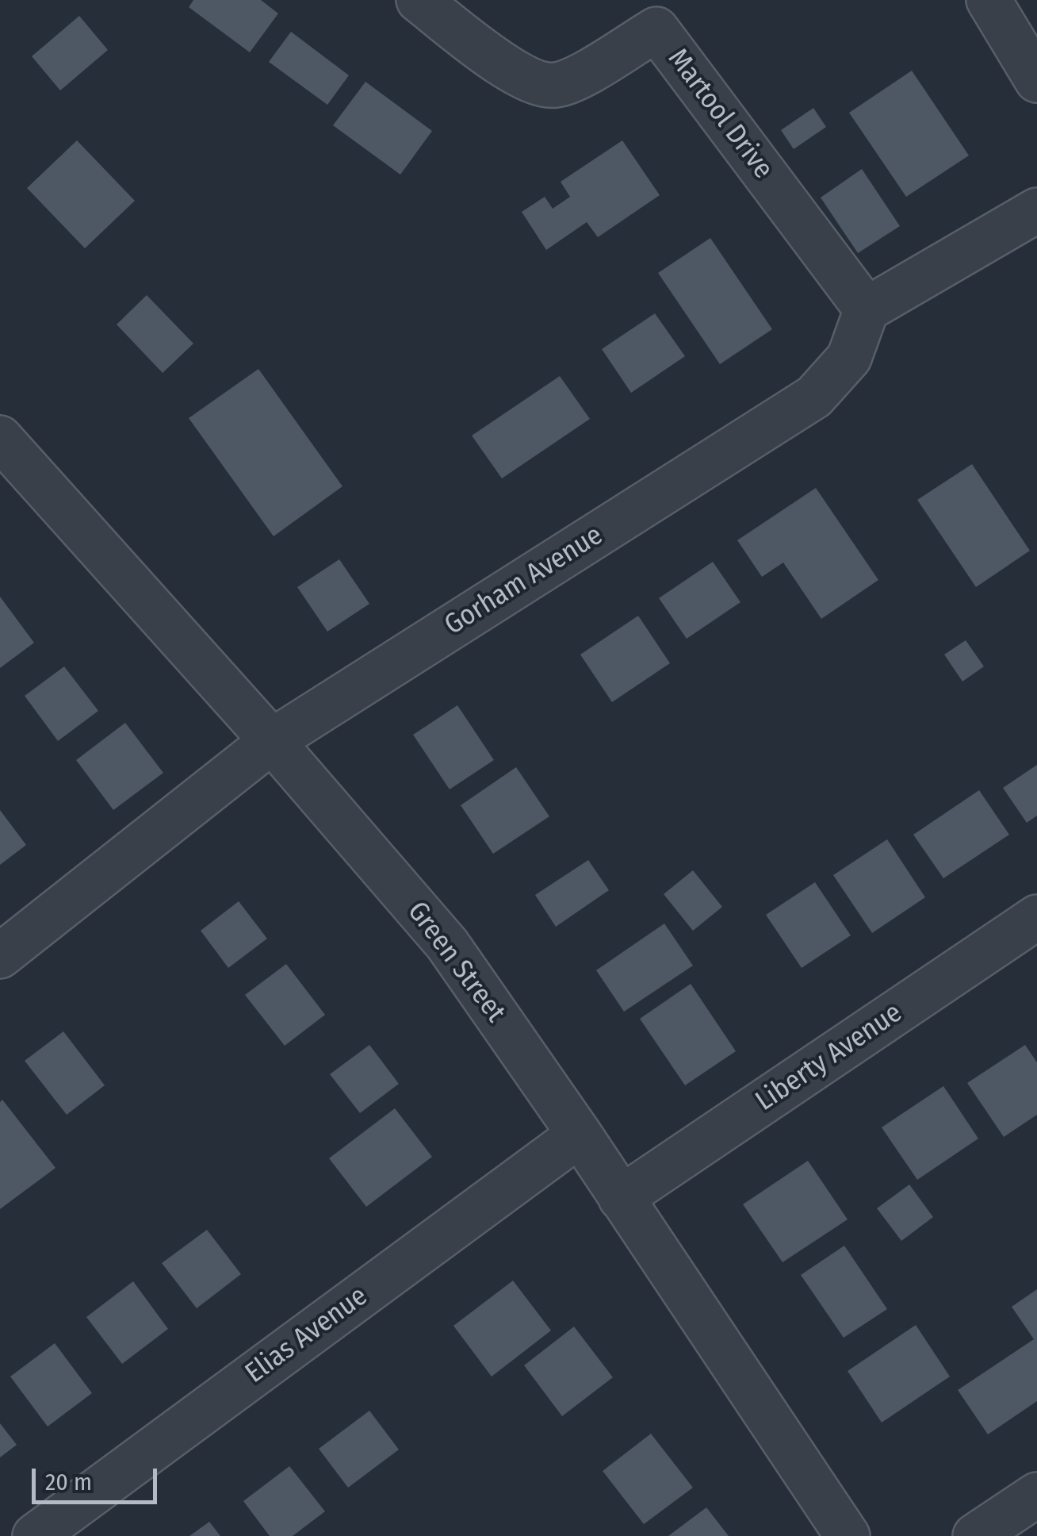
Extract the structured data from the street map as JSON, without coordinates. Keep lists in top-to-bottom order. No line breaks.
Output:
{"streets":{"street":["Martool Drive","Gorham Avenue","Green Street","Liberty Avenue","Elias Avenue"]},"crossings":[["Martool Drive","Gorham Avenue"],["Gorham Avenue","Green Street"],["Green Street","Liberty Avenue"],["Green Street","Elias Avenue"]],"scale_bar":"20 m"}
